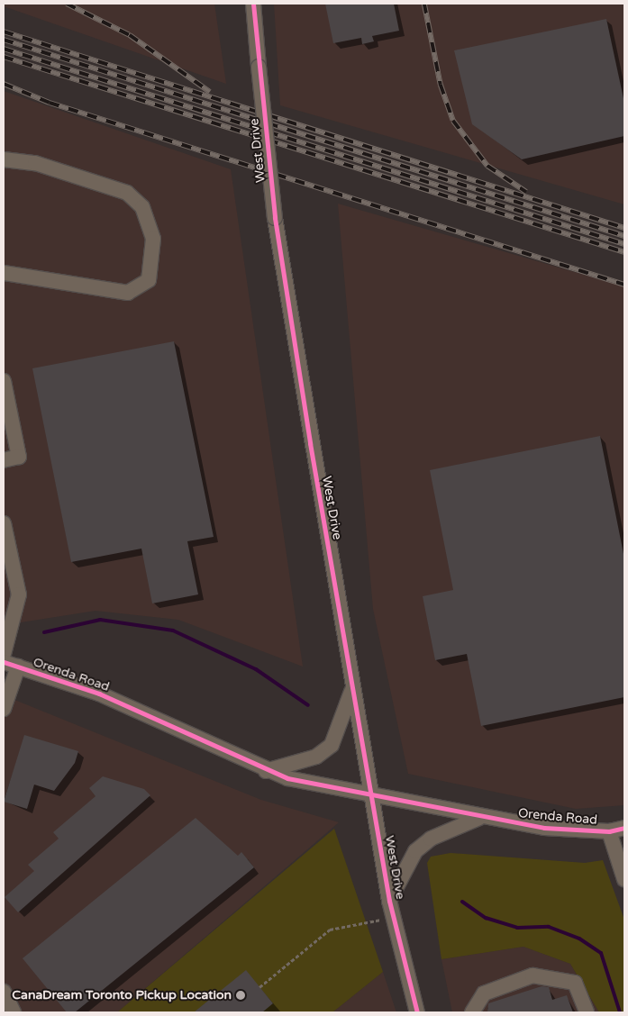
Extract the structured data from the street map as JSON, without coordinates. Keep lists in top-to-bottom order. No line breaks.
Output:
{"streets":{"street":["West Drive","Orenda Road"]},"crossings":[["West Drive","Orenda Road"]],"places":["CanaDream Toronto Pickup Location"]}
